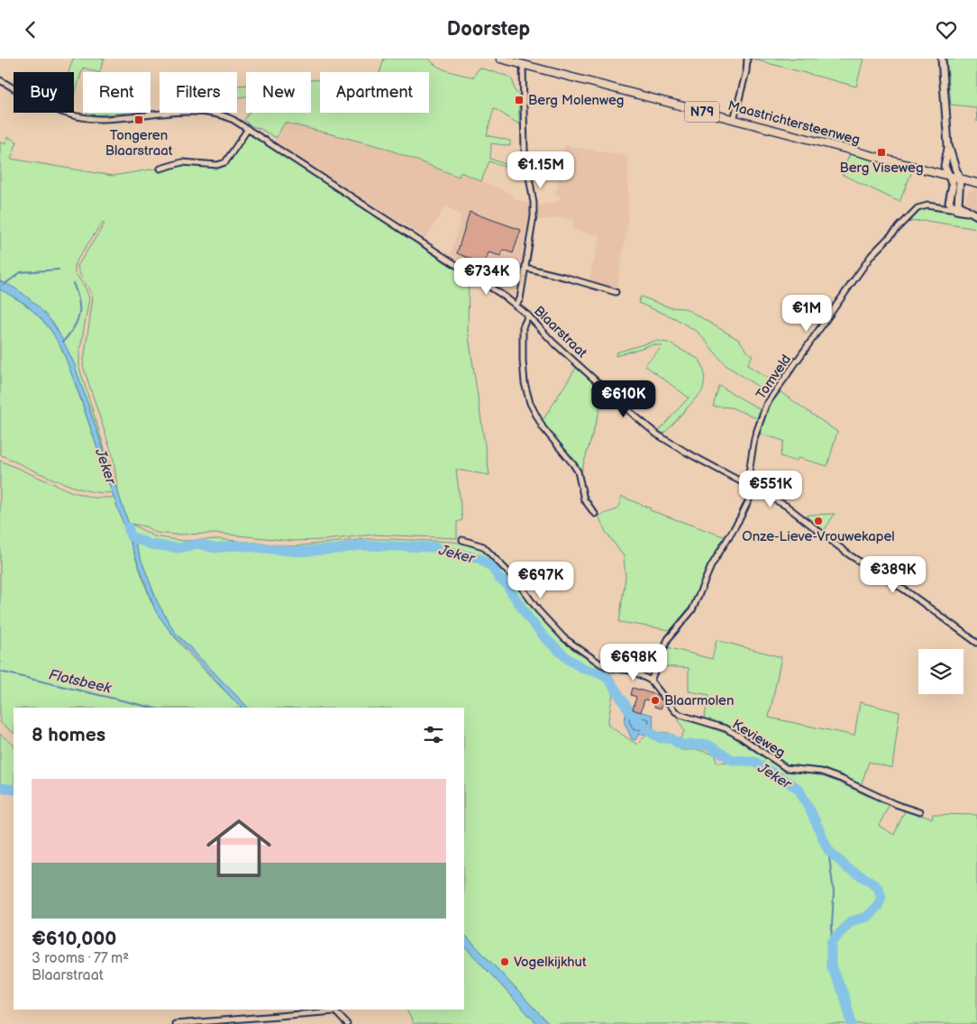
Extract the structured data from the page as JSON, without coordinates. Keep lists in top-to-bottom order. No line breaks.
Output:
{"streets":{"main road":["N79","Maastrichtersteenweg"],"street":["Blaarstraat","Tomveld","Kevieweg"]},"crossings":[["Blaarstraat","Tomveld"]],"water":["Jeker","Flotsbeek"],"places":{"transit":["Berg Molenweg","Tongeren Blaarstraat","Berg Viseweg"],"other":["Onze-Lieve-Vrouwekapel","Blaarmolen","Vogelkijkhut"]},"page":{"header":"Doorstep","chip":["Buy","Rent","Filters","New","Apartment"],"price":["€1.15M","€734K","€1M","€610K","€551K","€389K","€697K","€698K"],"heading":"8 homes","list":[{"name":"€610,000","note":"3 rooms · 77 m² · Blaarstraat"}]}}
